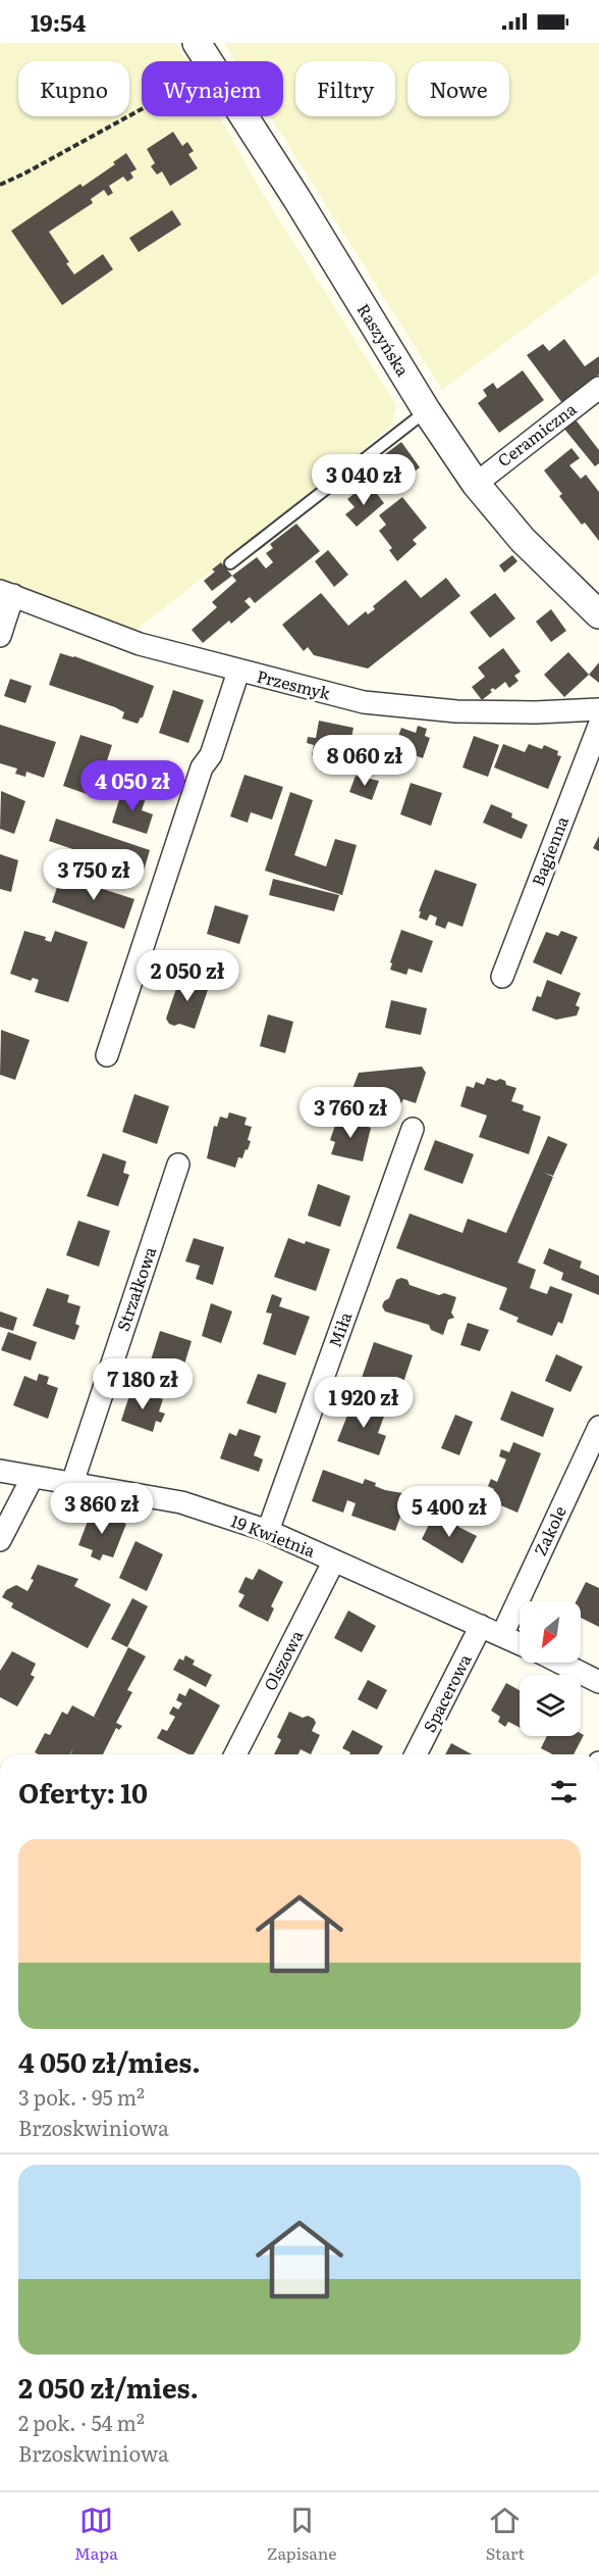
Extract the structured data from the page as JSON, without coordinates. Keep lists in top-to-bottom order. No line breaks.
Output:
{"streets":{"street":["Raszyńska","Ceramiczna","Przesmyk","Bagienna","Strzałkowa","Miła","Zakole","19 Kwietnia","Olszowa","Spacerowa"]},"crossings":[["Raszyńska","Ceramiczna"],["Strzałkowa","19 Kwietnia"],["Miła","19 Kwietnia"],["Zakole","19 Kwietnia"],["19 Kwietnia","Olszowa"],["19 Kwietnia","Spacerowa"]],"north":"bottom left","page":{"status":"19:54","chip":["Kupno","Wynajem","Filtry","Nowe"],"price":["3 040 zł","8 060 zł","4 050 zł","3 750 zł","2 050 zł","3 760 zł","7 180 zł","1 920 zł","3 860 zł","5 400 zł"],"heading":"Oferty: 10","list":[{"name":"4 050 zł/mies.","note":"3 pok. · 95 m² · Brzoskwiniowa"},{"name":"2 050 zł/mies.","note":"2 pok. · 54 m² · Brzoskwiniowa"}],"tabs":["Mapa","Zapisane","Start"]}}
